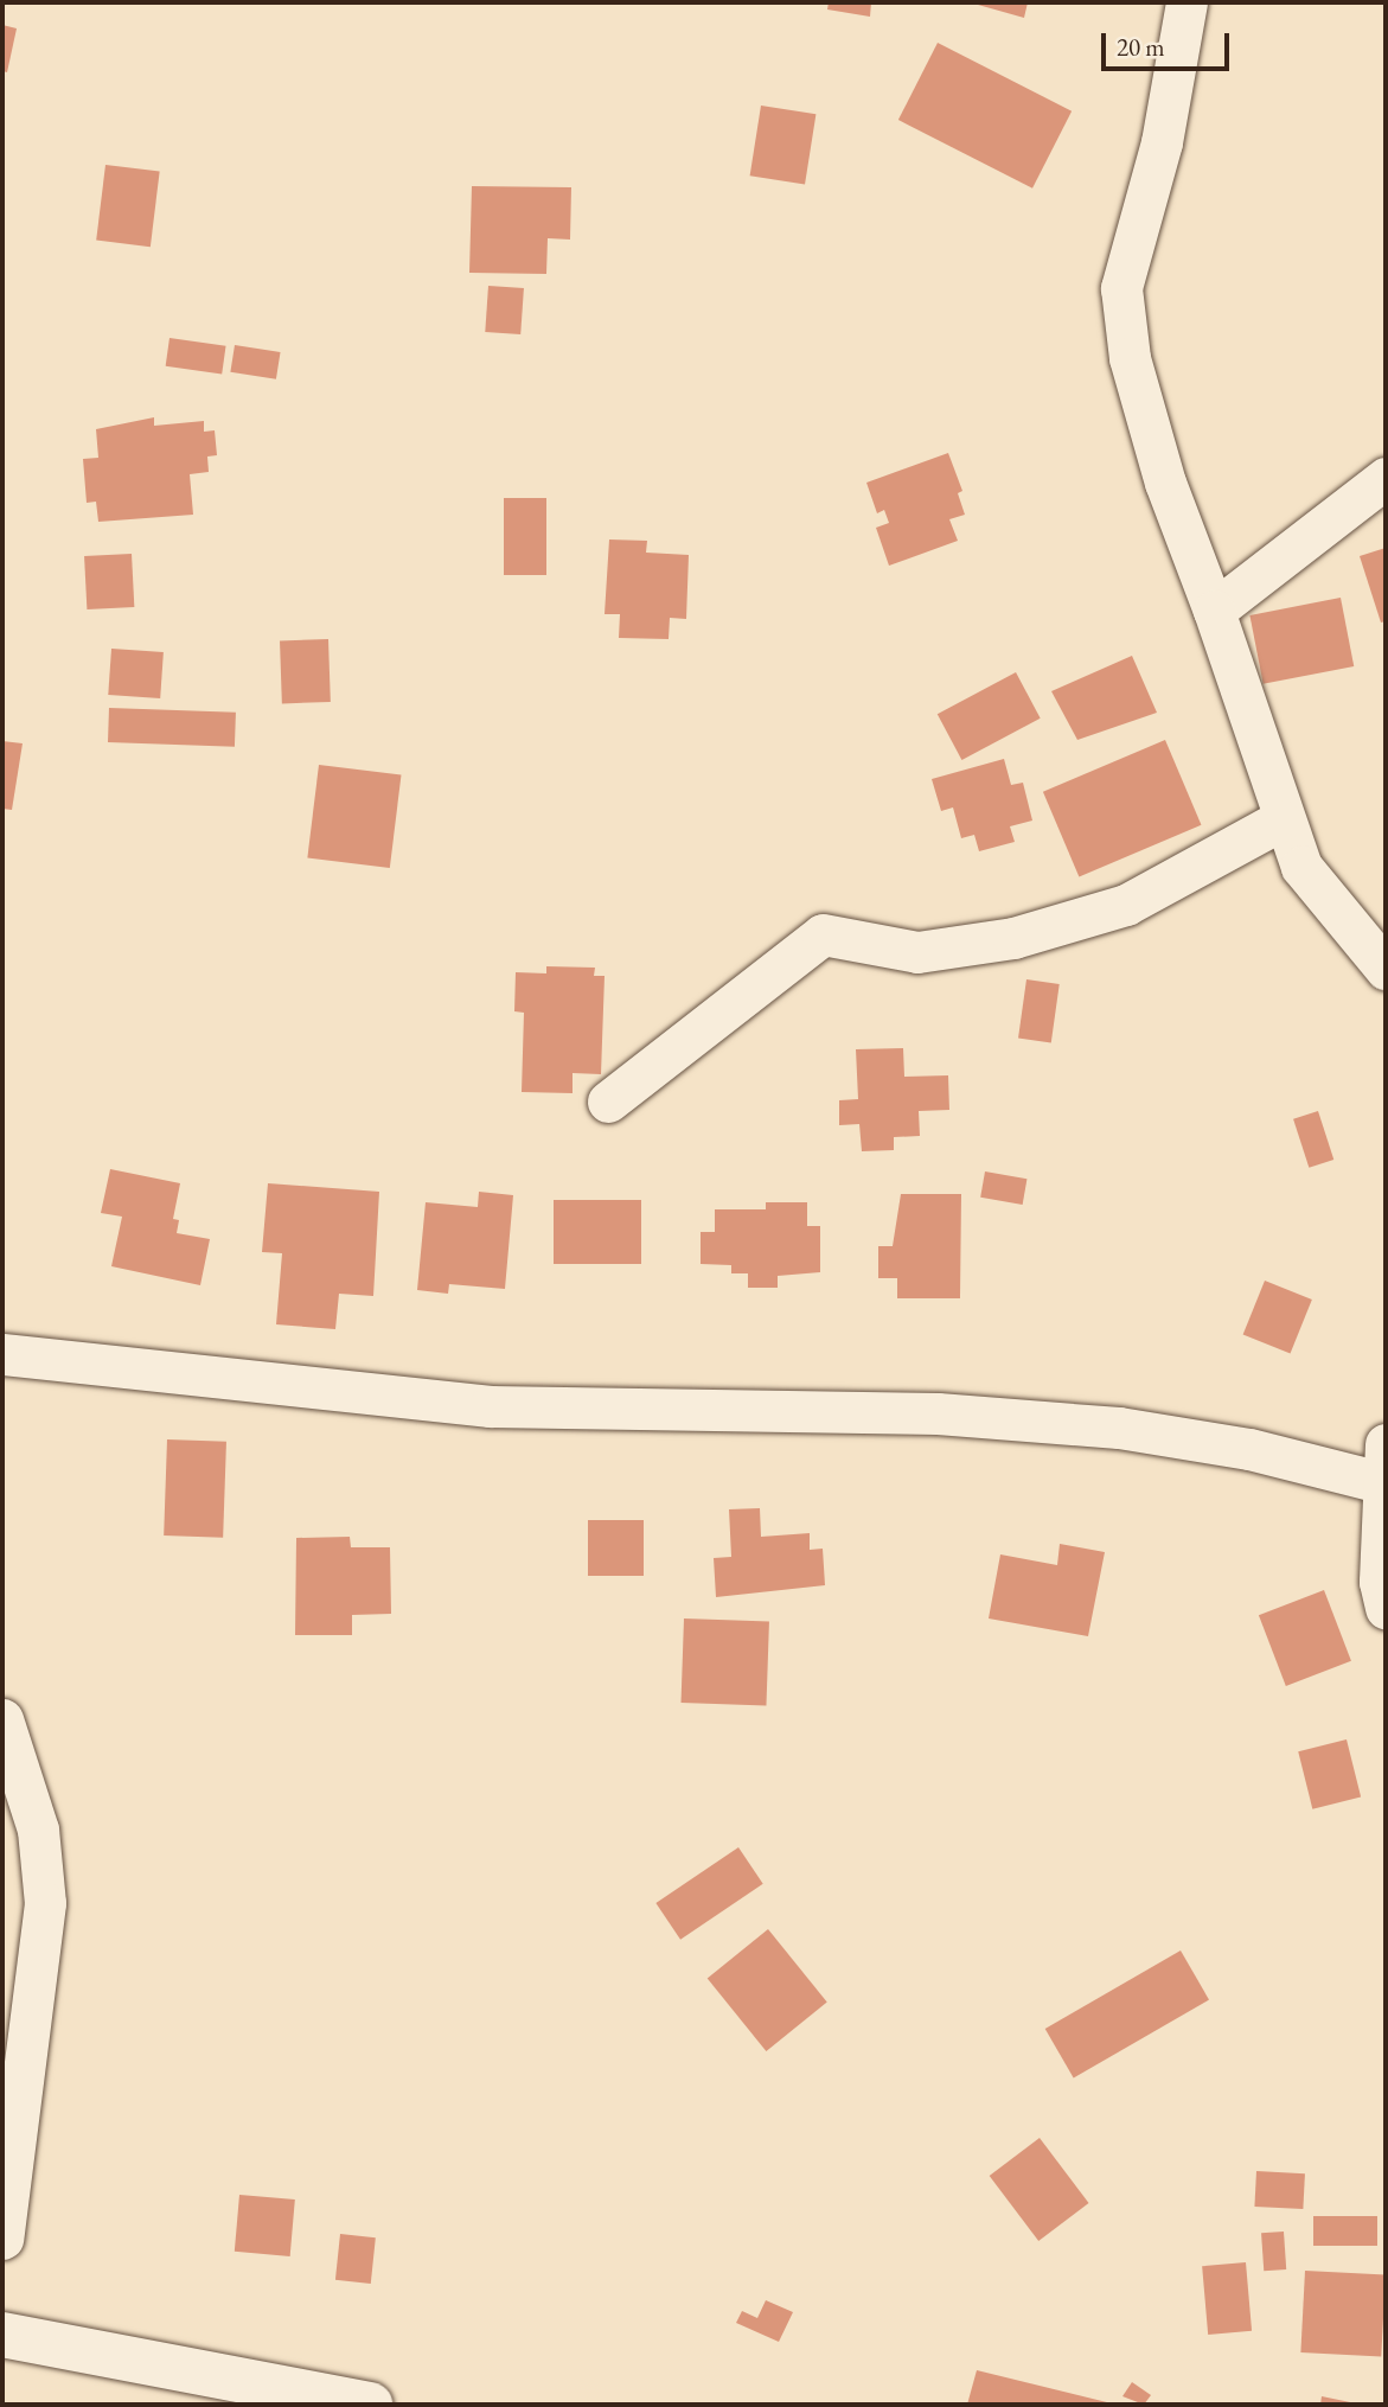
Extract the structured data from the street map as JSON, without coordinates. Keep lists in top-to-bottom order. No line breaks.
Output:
{"scale_bar":"20 m"}
